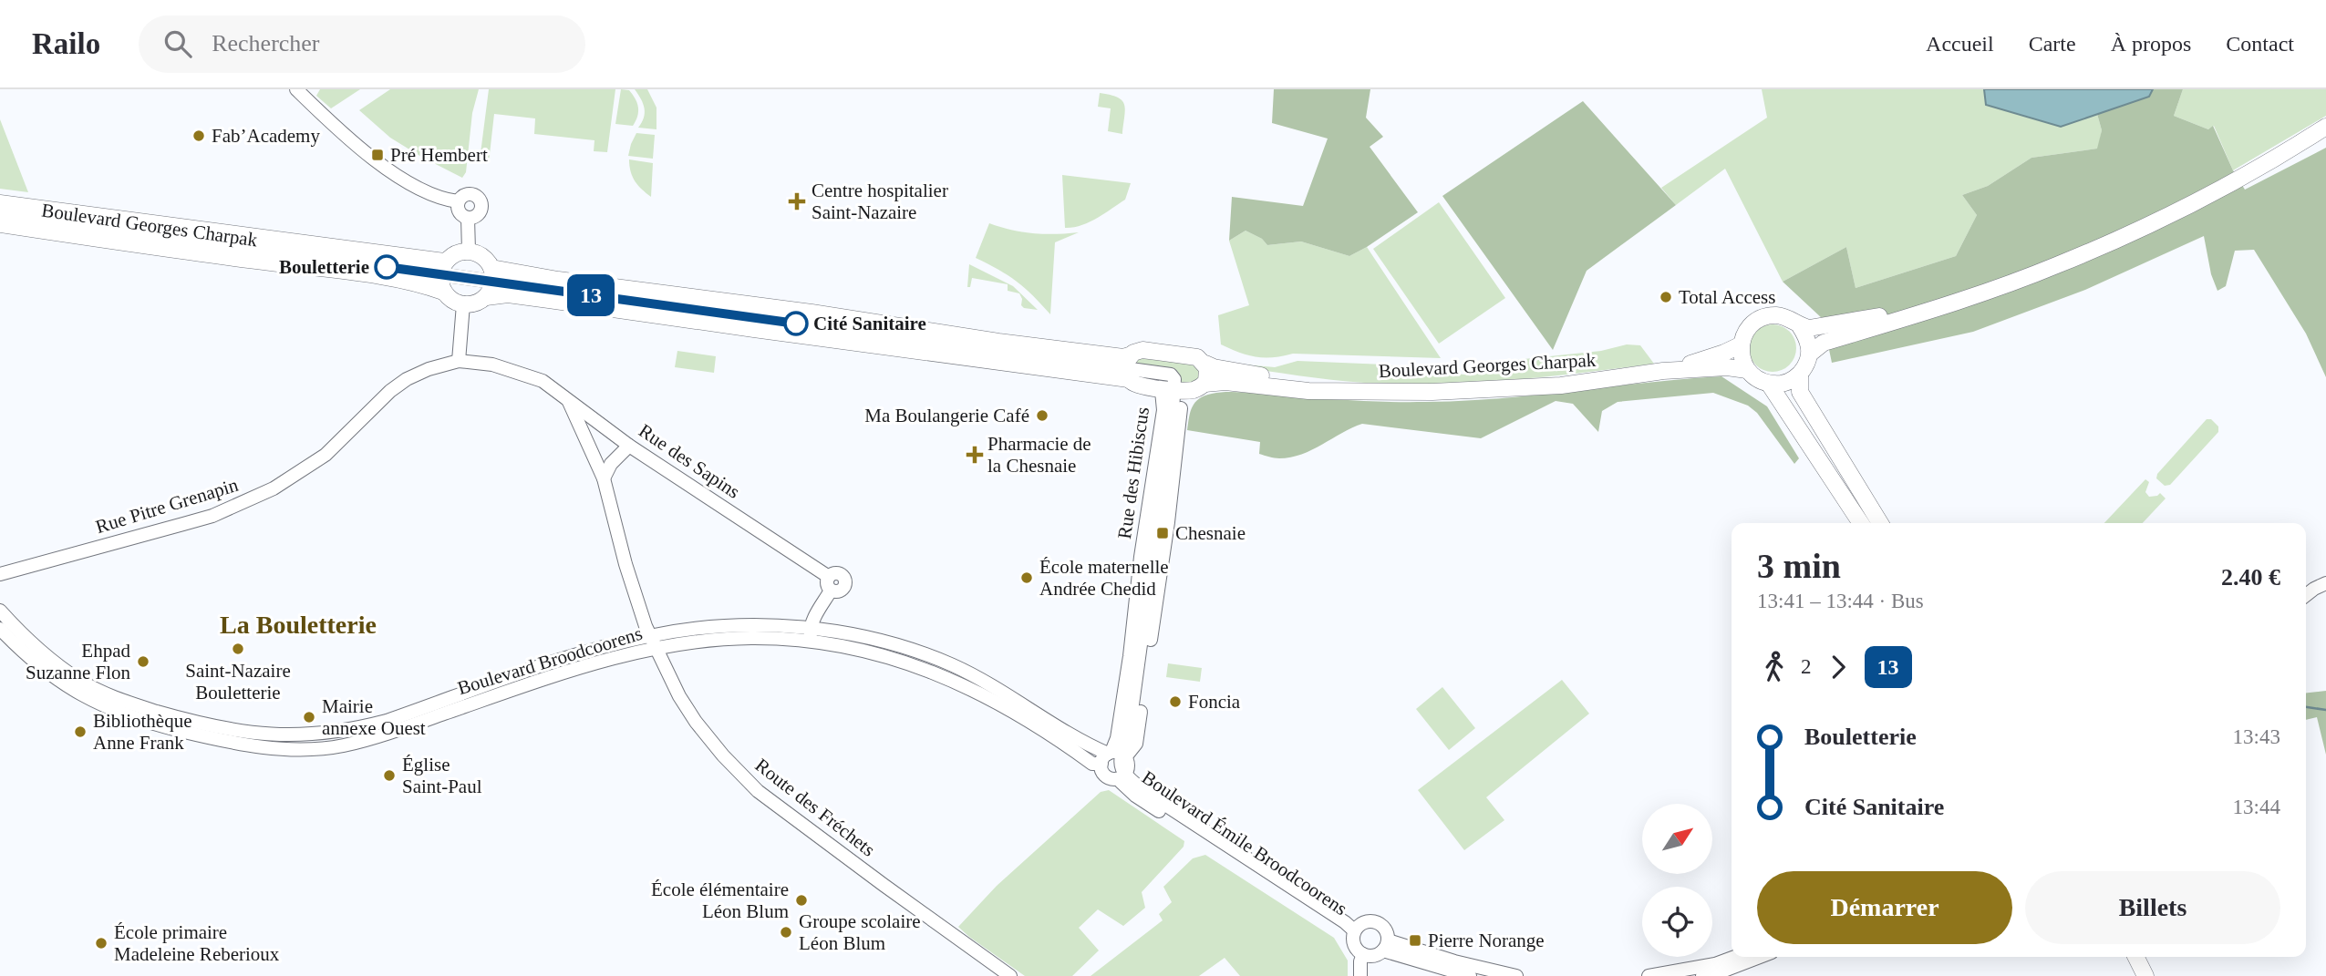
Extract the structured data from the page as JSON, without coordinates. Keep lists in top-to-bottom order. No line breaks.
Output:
{"streets":{"main road":["Boulevard Georges Charpak"],"street":["Rue des Sapins","Rue des Hibiscus","Rue Pitre Grenapin","Boulevard Broodcoorens","Route des Fréchets","Boulevard Émile Broodcoorens"]},"crossings":[["Boulevard Georges Charpak","Rue des Hibiscus"],["Rue des Sapins","Rue Pitre Grenapin"],["Rue des Sapins","Route des Fréchets"],["Rue des Sapins","Boulevard Émile Broodcoorens"],["Rue des Hibiscus","Boulevard Émile Broodcoorens"],["Boulevard Broodcoorens","Route des Fréchets"],["Boulevard Broodcoorens","Boulevard Émile Broodcoorens"],["Route des Fréchets","Boulevard Émile Broodcoorens"]],"districts":["La Bouletterie"],"places":{"other":["Fab’Academy","Bouletterie","Total Access","Cité Sanitaire","Ma Boulangerie Café","École maternelle Andrée Chedid","Saint-Nazaire Bouletterie","Ehpad Suzanne Flon","Foncia","Mairie annexe Ouest","Bibliothèque Anne Frank","Église Saint-Paul","École élémentaire Léon Blum","Groupe scolaire Léon Blum","École primaire Madeleine Reberioux"],"transit":["Pré Hembert","Chesnaie","Pierre Norange"],"health":["Centre hospitalier Saint-Nazaire","Pharmacie de la Chesnaie"]},"lines":["bus line 13"],"north":"top right","page":{"header":"Railo","search":"Rechercher","nav":["Accueil","Carte","À propos","Contact"],"on_map":"13","heading":["3 min","13:41 – 13:44 · Bus","2.40 €"],"legs":["2","13"],"list":[{"name":"Bouletterie","value":"13:43"},{"name":"Cité Sanitaire","value":"13:44"}],"buttons":["Démarrer","Billets"]}}
